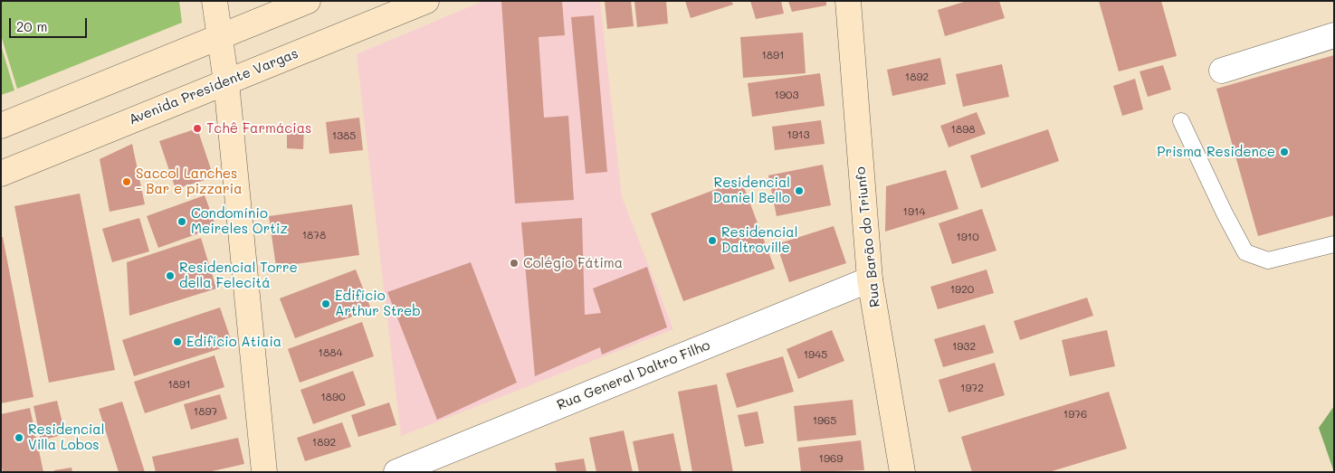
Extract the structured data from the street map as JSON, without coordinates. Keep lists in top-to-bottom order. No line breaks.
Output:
{"streets":{"street":["Avenida Presidente Vargas","Rua Barão do Triunfo","Rua General Daltro Filho"]},"crossings":[["Rua Barão do Triunfo","Rua General Daltro Filho"]],"places":["Tchê Farmácias","Prisma Residence","Saccol Lanches - Bar e pizzaria","Residencial Daniel Bello","Condomínio Meireles Ortiz","Residencial Daltroville","Colégio Fátima","Residencial Torre della Felecitá","Edifício Arthur Streb","Edifício Atiaia","Residencial Villa Lobos"],"house_numbers":["1891","1892","1903","1898","1913","1385","1914","1878","1910","1920","1932","1884","1945","1891","1972","1890","1897","1976","1965","1892","1969"],"scale_bar":"20 m"}
